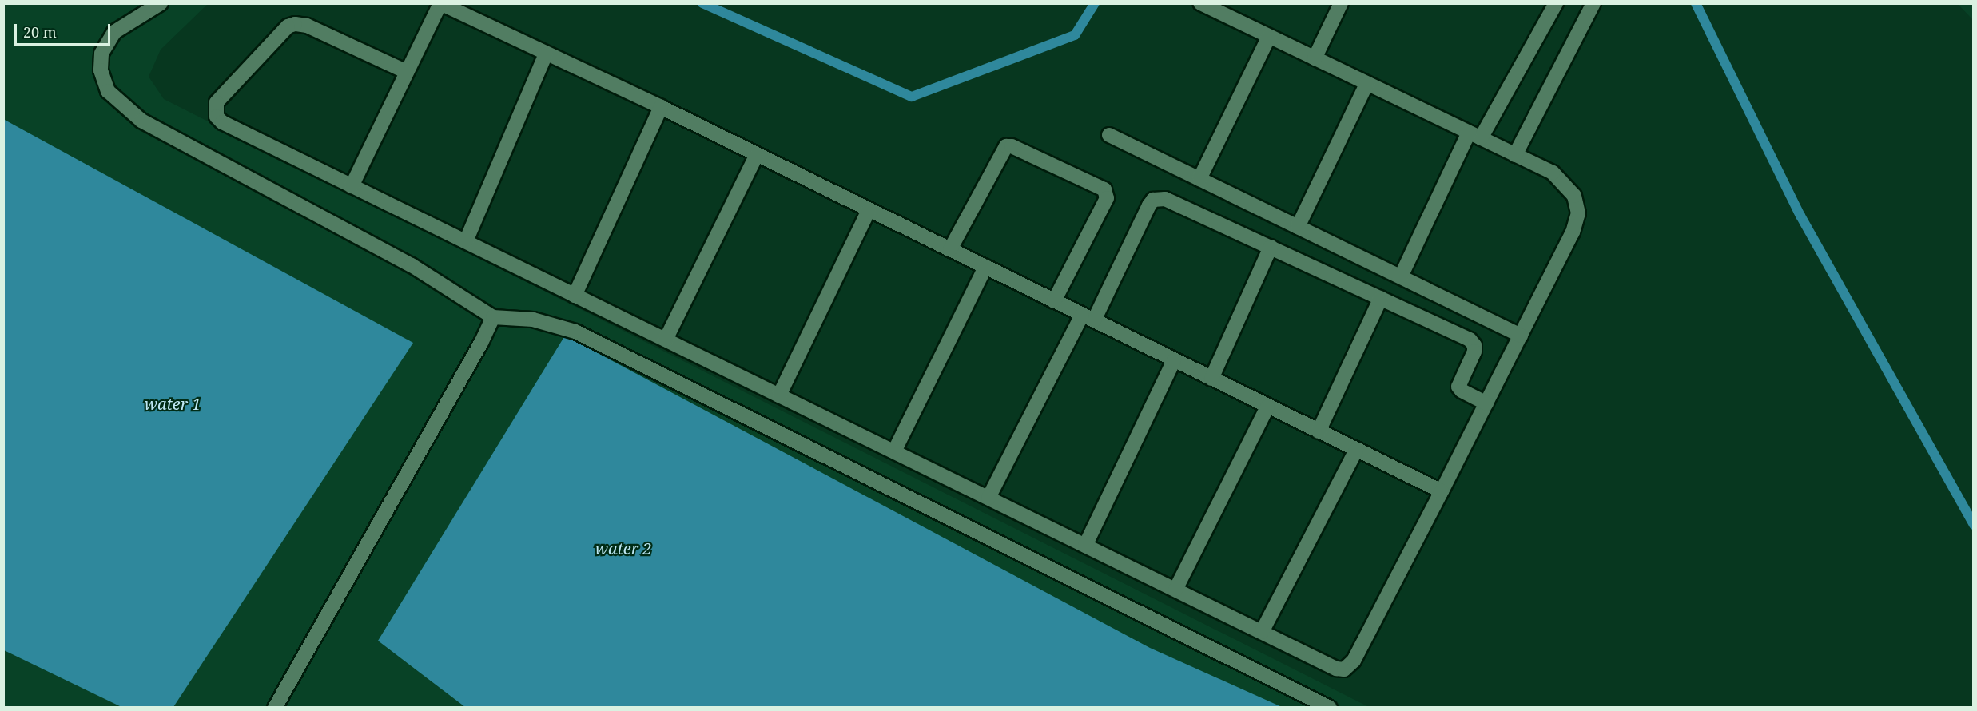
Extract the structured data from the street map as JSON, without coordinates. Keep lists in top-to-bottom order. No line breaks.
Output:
{"water":["water 1","water 2"],"scale_bar":"20 m"}
